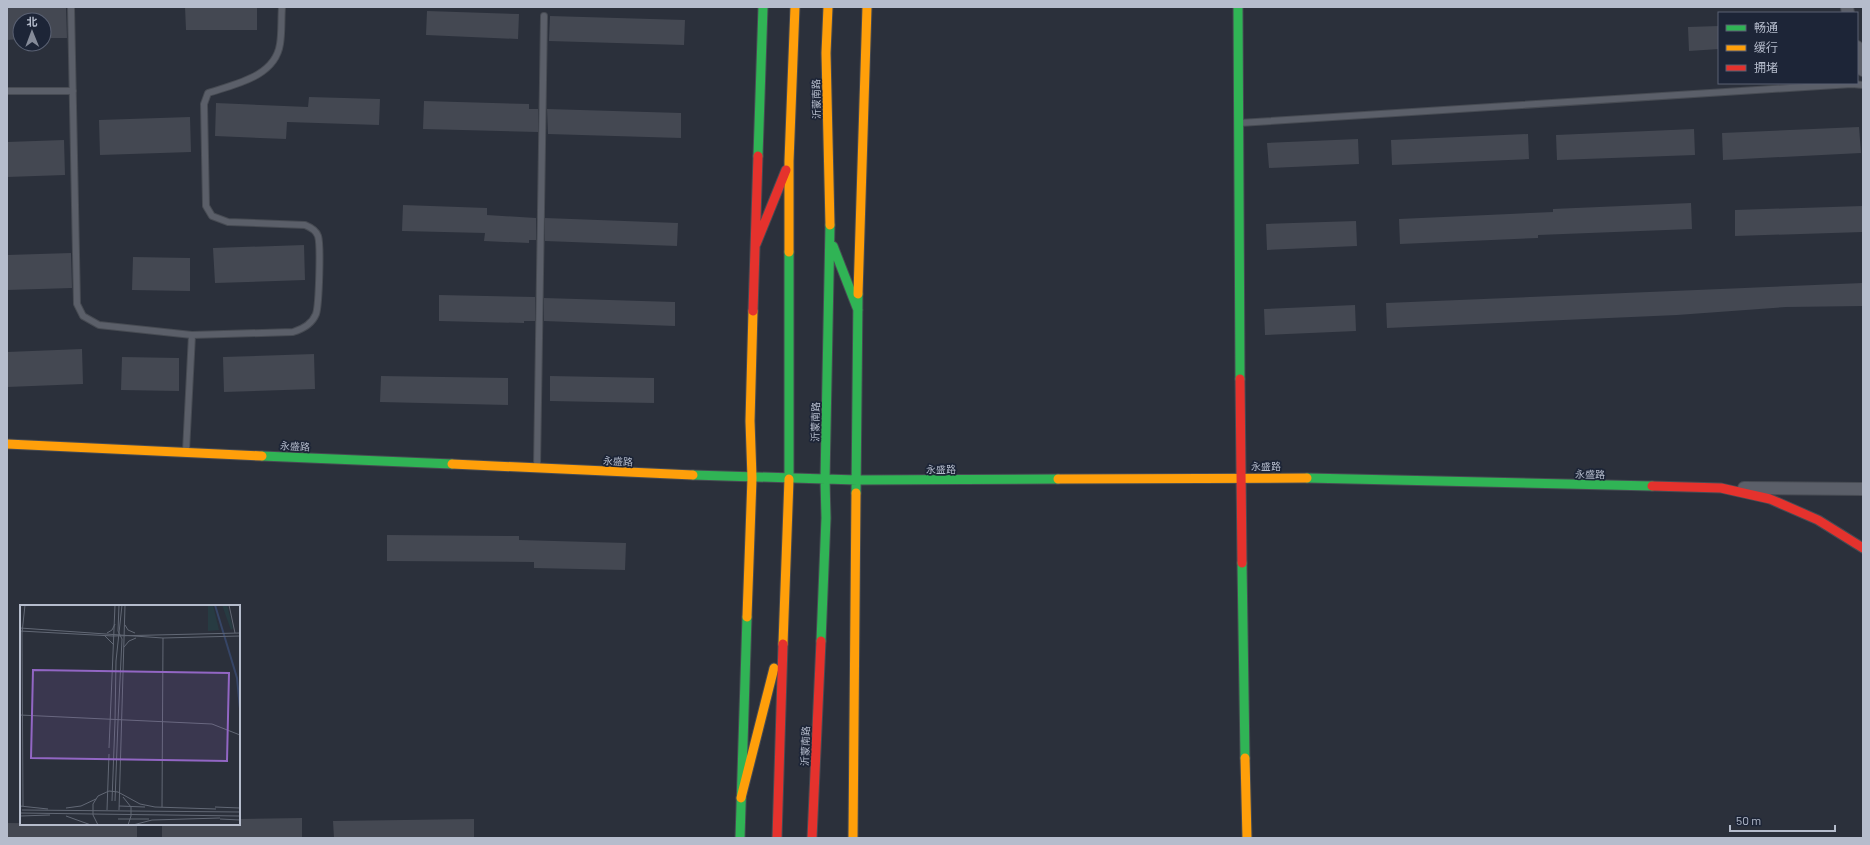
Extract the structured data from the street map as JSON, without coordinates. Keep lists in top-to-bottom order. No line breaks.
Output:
{"streets":{"main road":["沂蒙南路","永盛路"]},"crossings":[["沂蒙南路","永盛路"]],"legend":["畅通","缓行","拥堵"],"scale_bar":"50 m","north":"top"}
